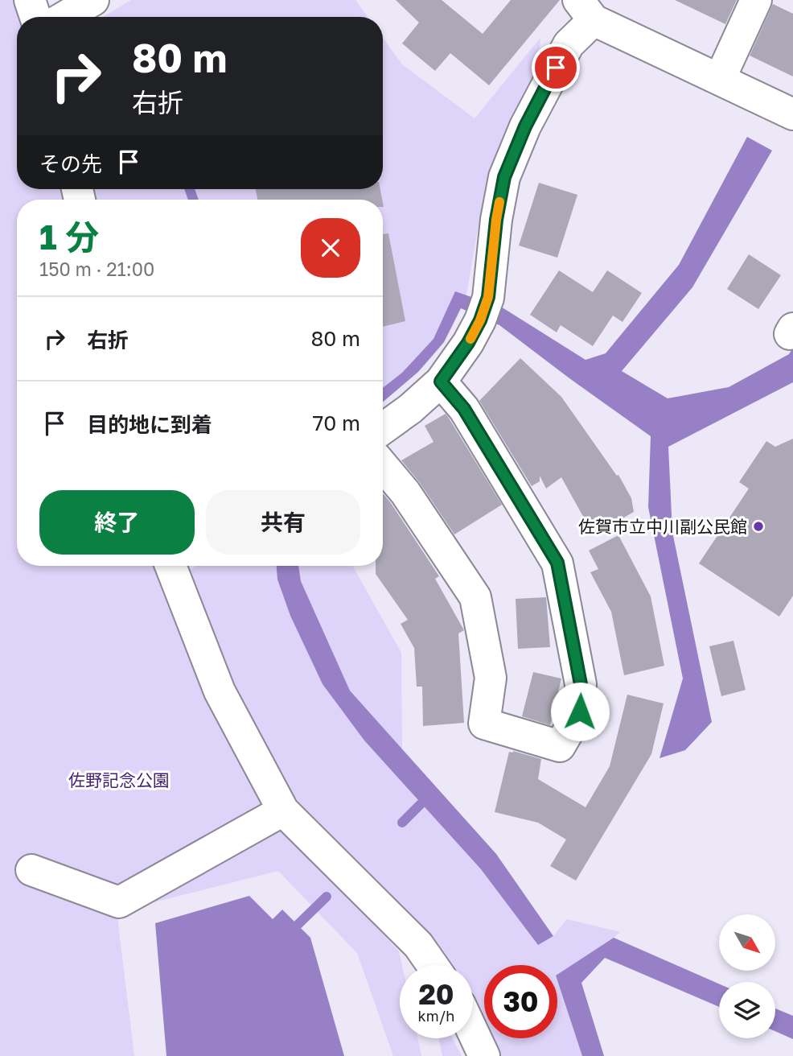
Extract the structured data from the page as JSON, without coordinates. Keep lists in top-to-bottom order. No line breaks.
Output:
{"parks":["佐野記念公園"],"places":["佐賀市立中川副公民館"],"north":"bottom right","page":{"turn":["80 m","右折"],"then":"その先","heading":["1 分","150 m · 21:00"],"list":[{"name":"右折","value":"80 m"},{"name":"目的地に到着","value":"70 m"}],"buttons":["終了","共有"],"speed":"20 km/h","limit":"30"}}
